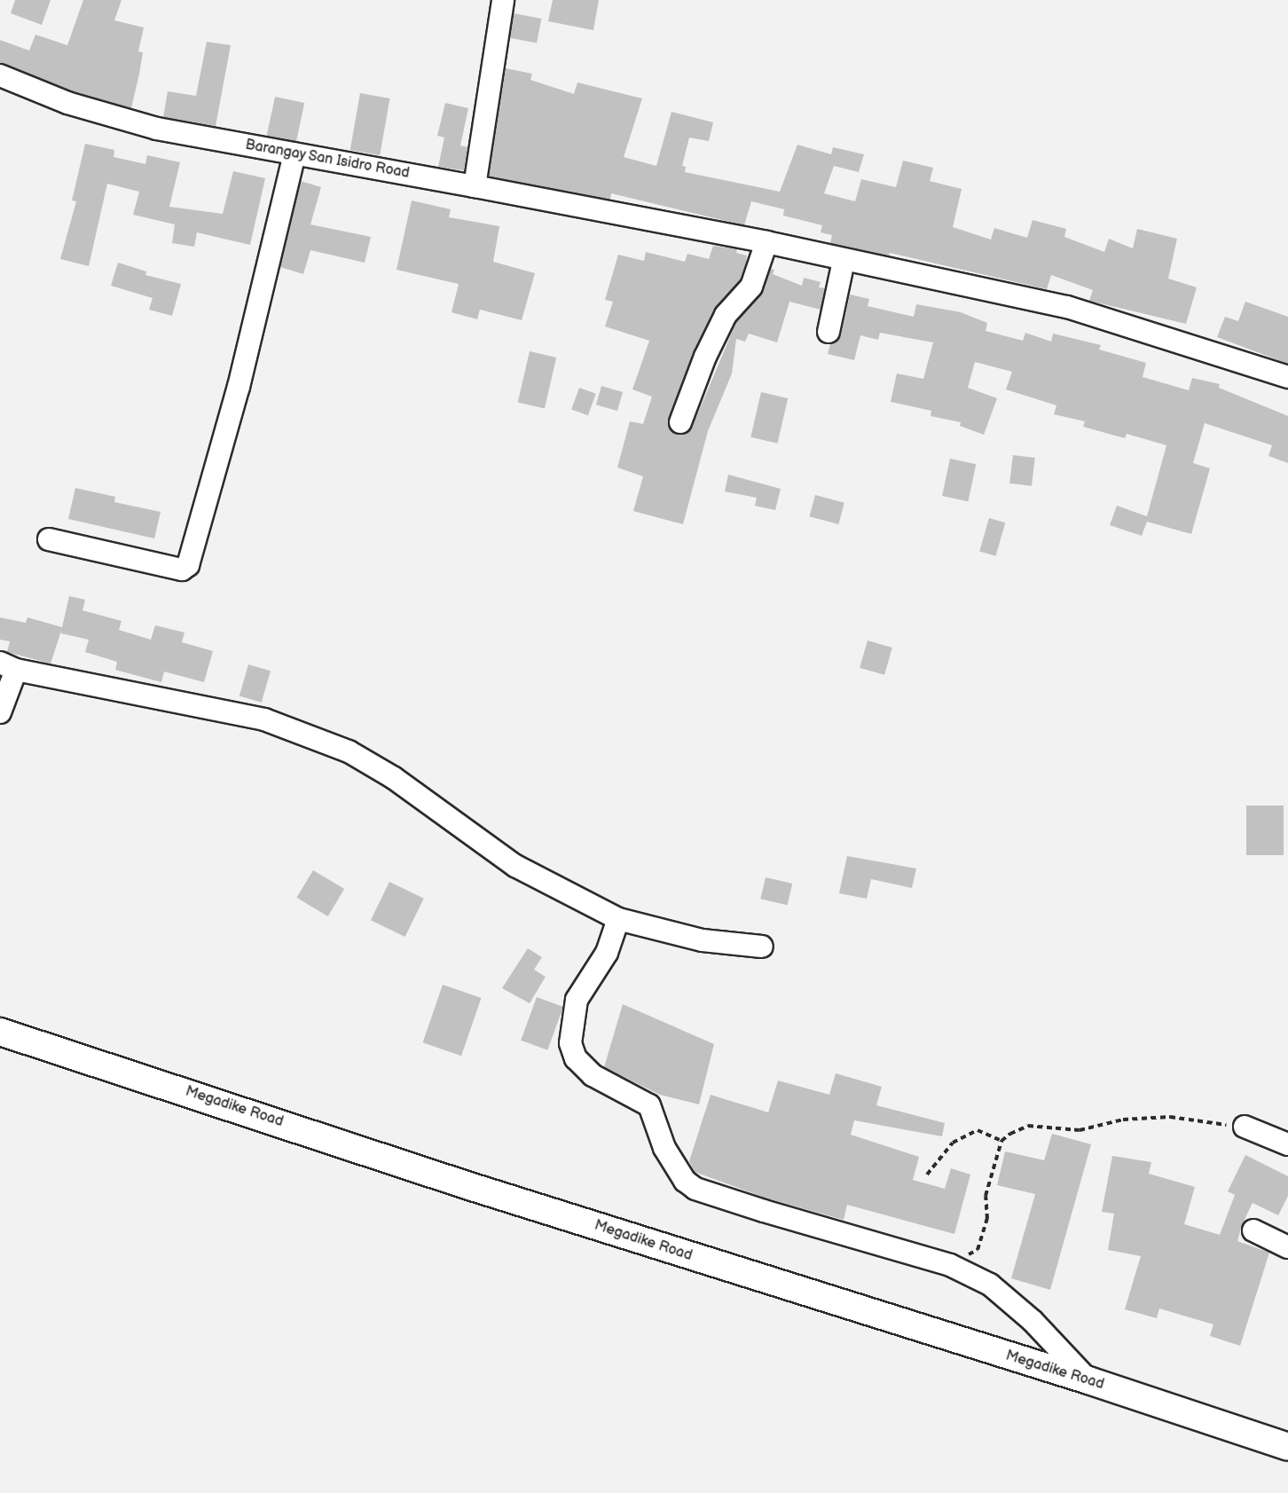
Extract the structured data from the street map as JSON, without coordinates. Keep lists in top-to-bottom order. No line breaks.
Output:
{"streets":{"main road":["Megadike Road"],"street":["Barangay San Isidro Road"]}}
